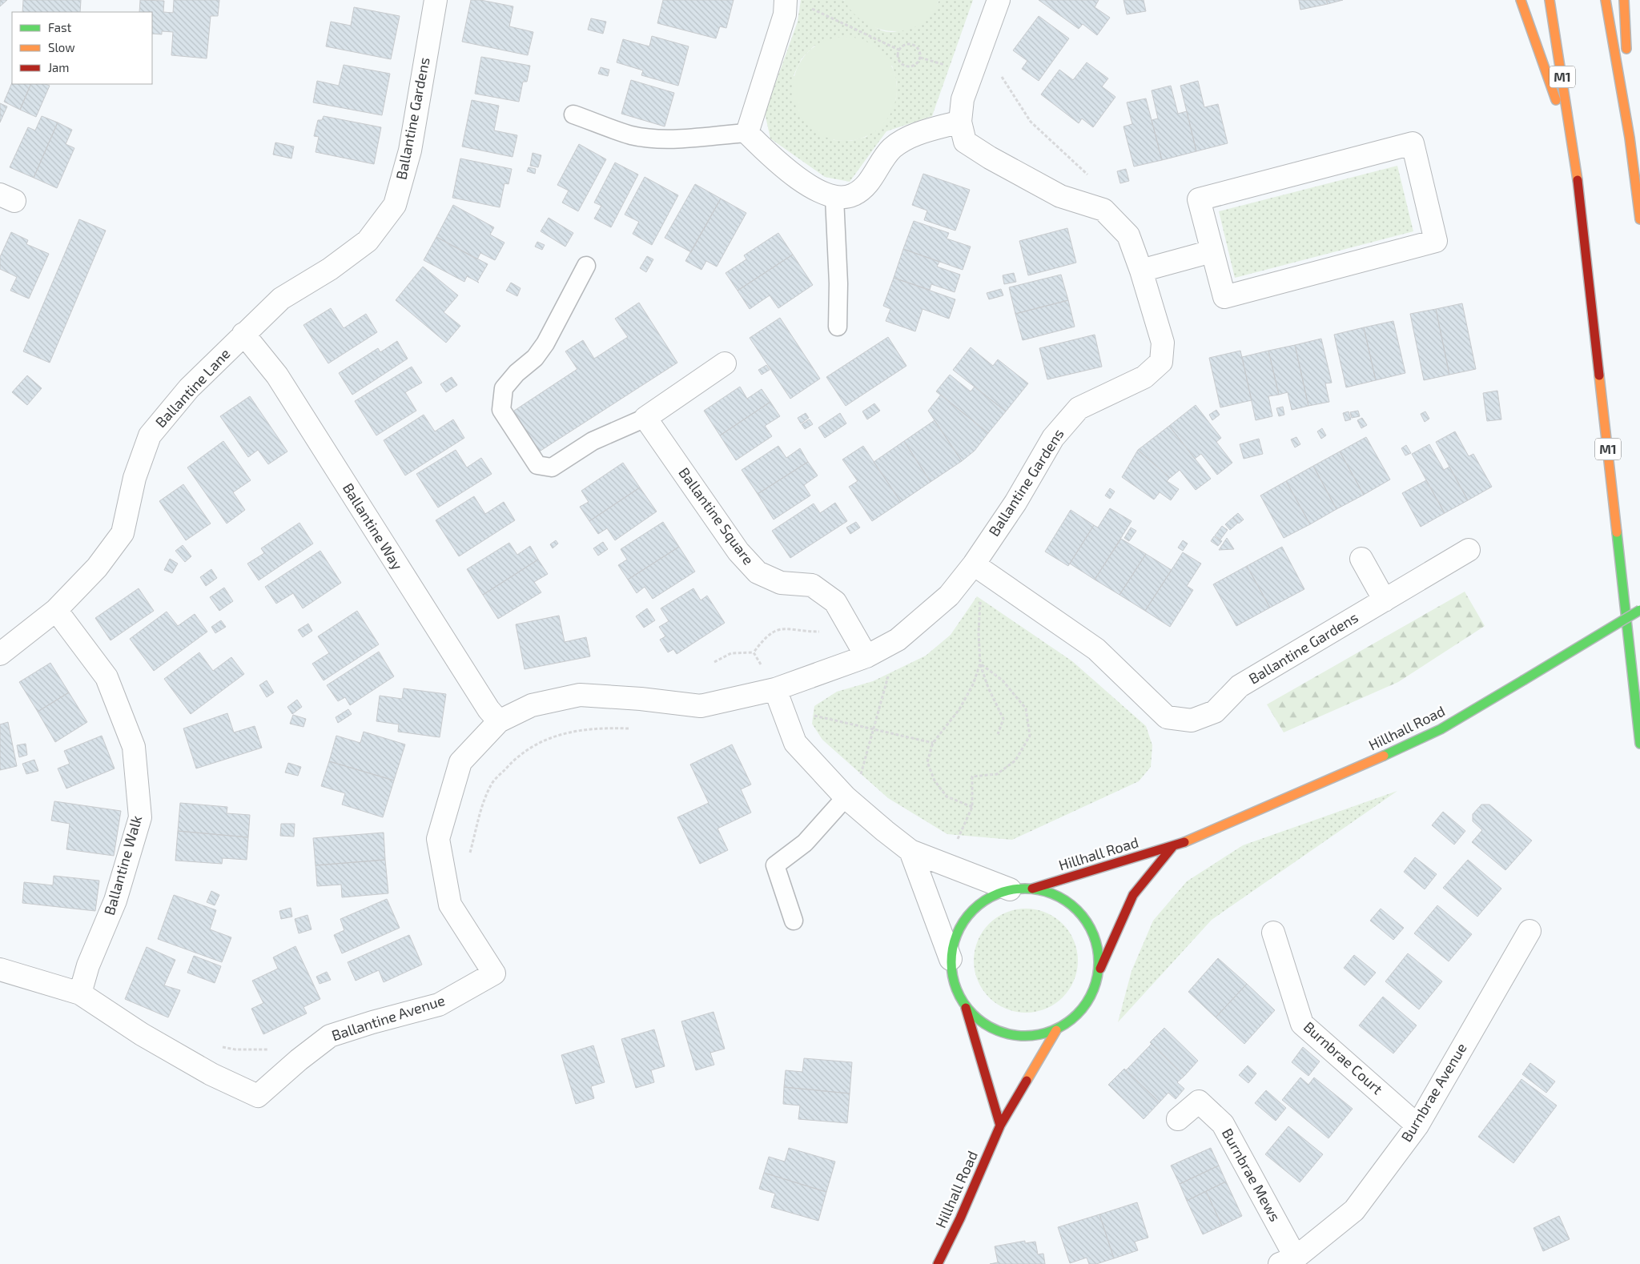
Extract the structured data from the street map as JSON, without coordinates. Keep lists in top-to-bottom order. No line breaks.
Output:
{"streets":{"main road":["M1","Hillhall Road"],"street":["Ballantine Gardens","Ballantine Lane","Ballantine Square","Ballantine Way","Ballantine Walk","Ballantine Avenue","Burnbrae Court","Burnbrae Avenue","Burnbrae Mews"]},"crossings":[["Ballantine Gardens","Ballantine Lane"],["Ballantine Gardens","Ballantine Square"],["Ballantine Gardens","Ballantine Way"],["Ballantine Gardens","Ballantine Avenue"],["Ballantine Lane","Ballantine Way"],["Ballantine Lane","Ballantine Walk"],["Ballantine Way","Ballantine Avenue"],["Ballantine Walk","Ballantine Avenue"],["Burnbrae Court","Burnbrae Avenue"],["Burnbrae Avenue","Burnbrae Mews"]],"legend":["Fast","Slow","Jam"]}
